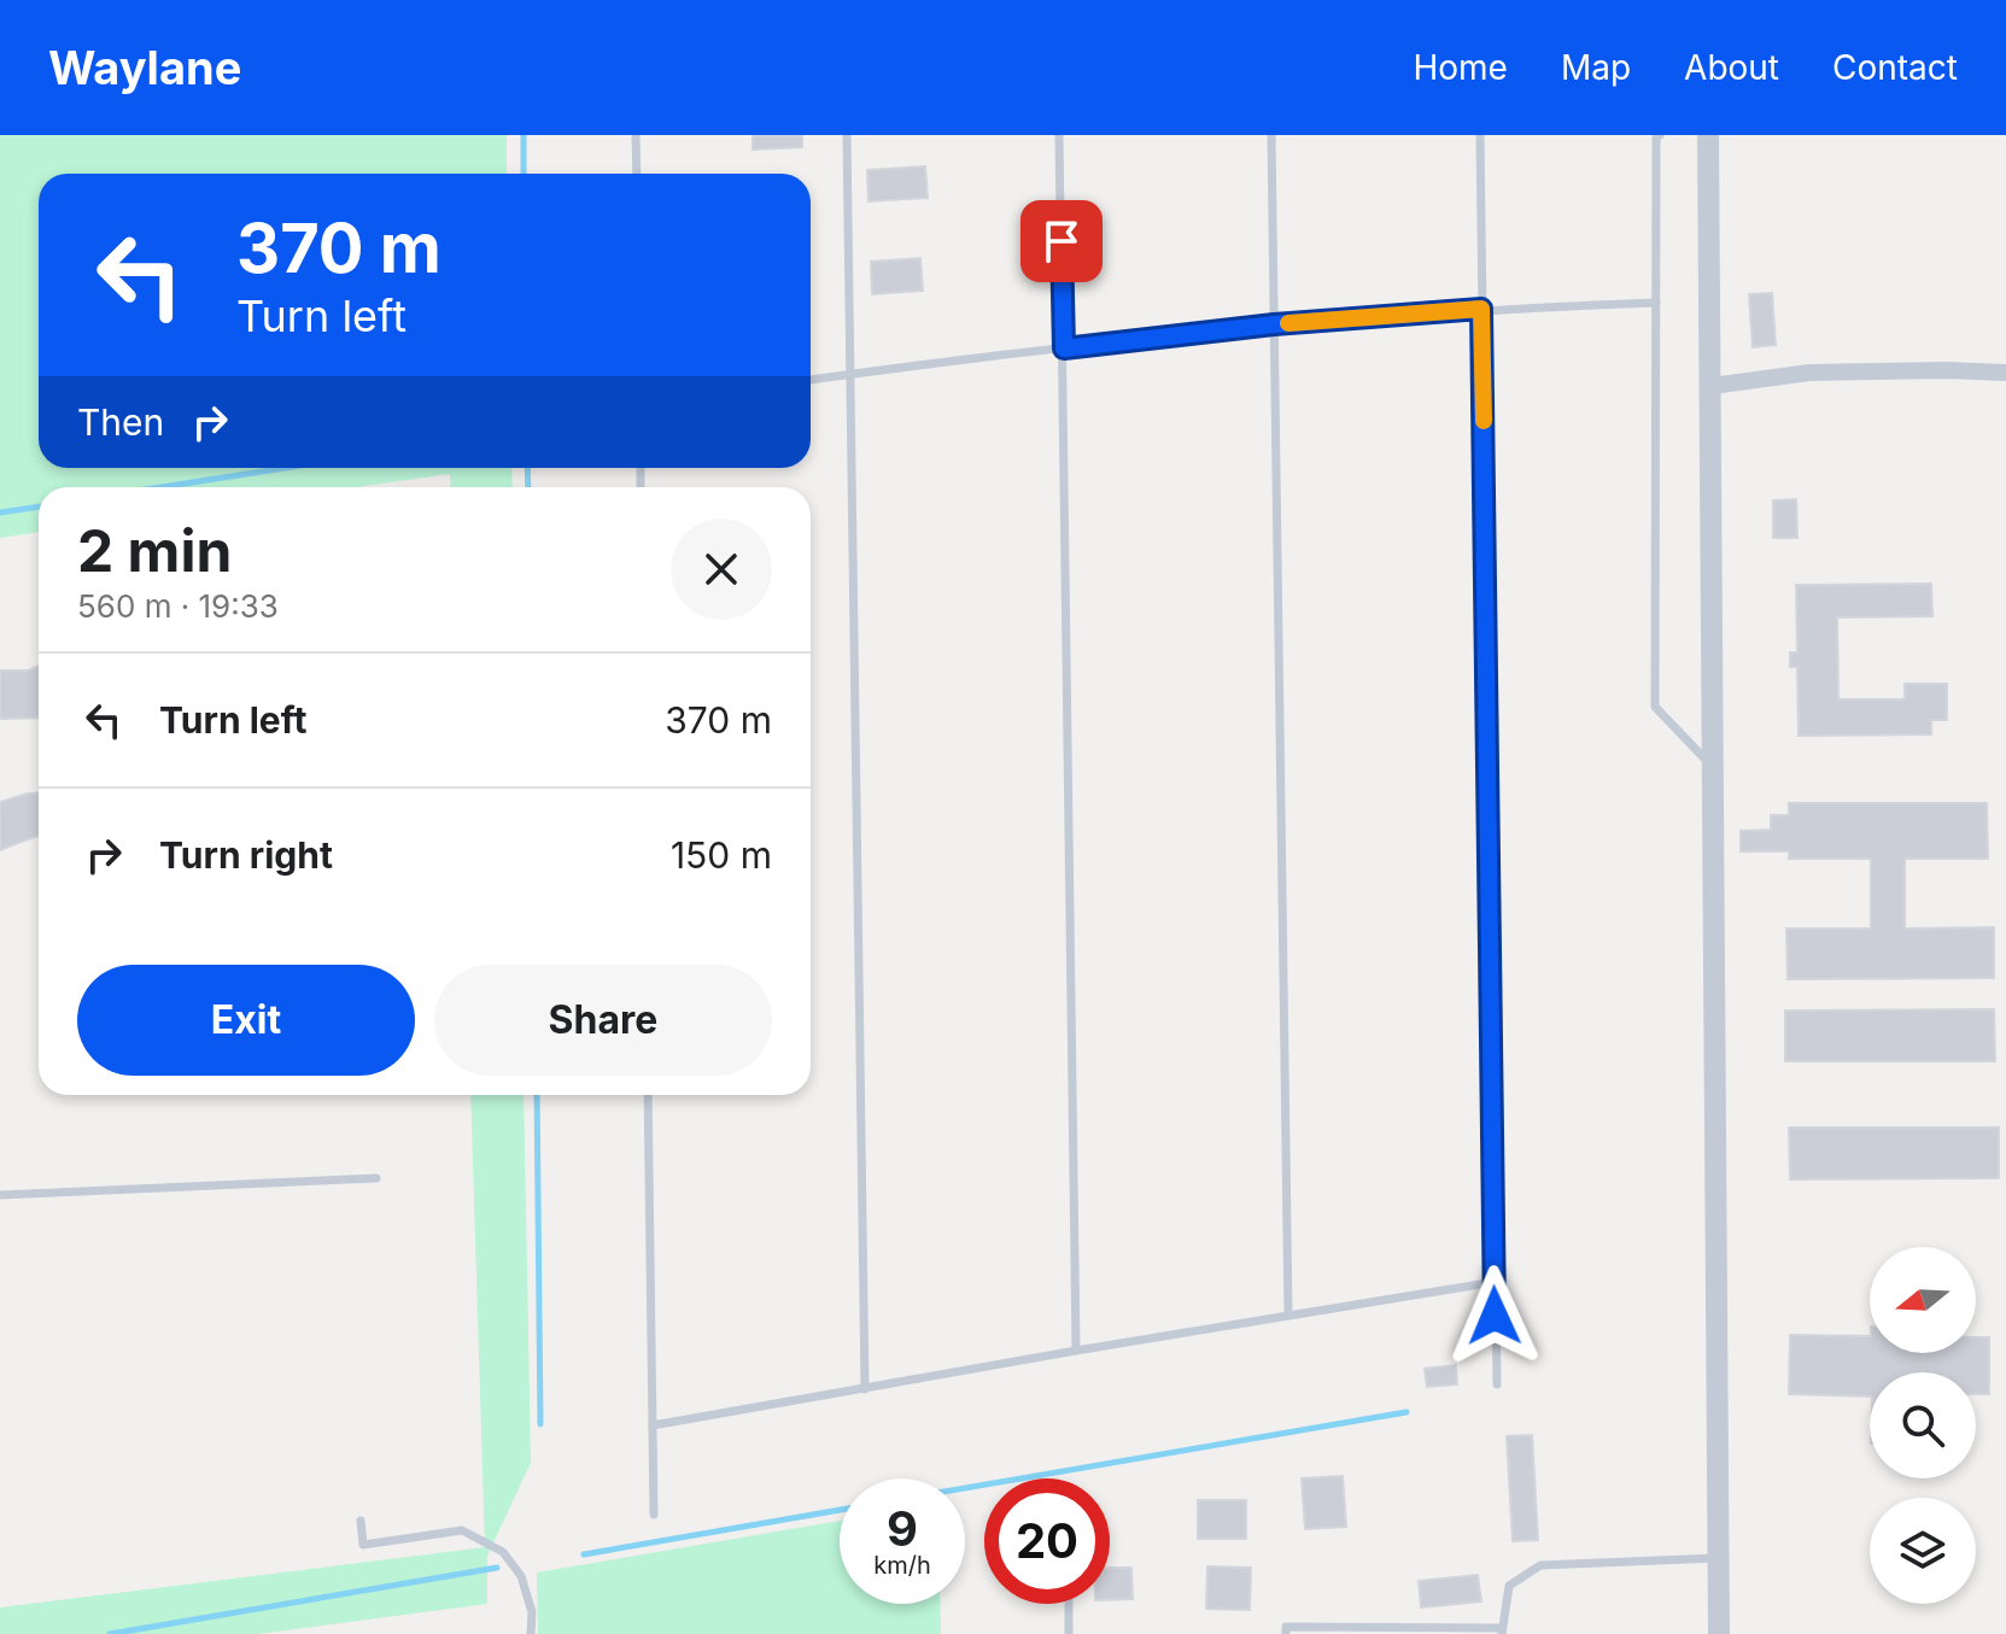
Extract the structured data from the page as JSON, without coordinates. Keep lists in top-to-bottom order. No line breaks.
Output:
{"north":"left","page":{"header":"Waylane","nav":["Home","Map","About","Contact"],"turn":["370 m","Turn left"],"then":"Then","heading":["2 min","560 m · 19:33"],"list":[{"name":"Turn left","value":"370 m"},{"name":"Turn right","value":"150 m"}],"buttons":["Exit","Share"],"speed":"9 km/h","limit":"20"}}
